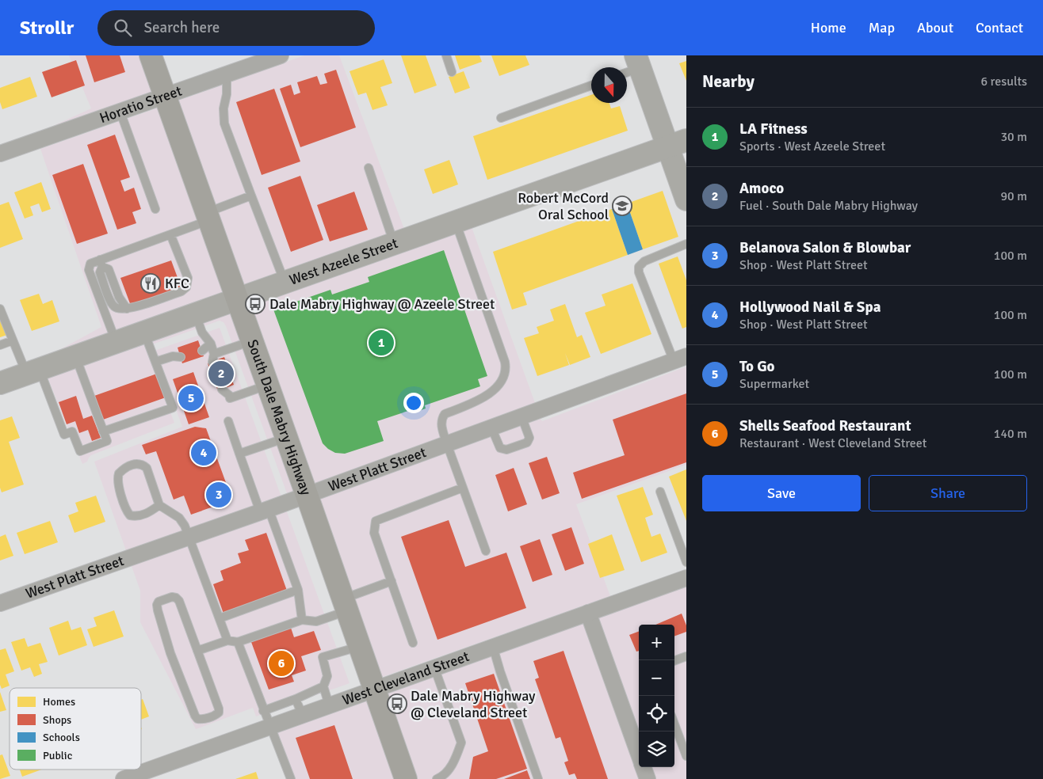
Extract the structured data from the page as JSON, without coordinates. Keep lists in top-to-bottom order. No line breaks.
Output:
{"streets":{"main road":["South Dale Mabry Highway"],"street":["Horatio Street","West Azeele Street","West Platt Street","West Cleveland Street"]},"crossings":[["Horatio Street","South Dale Mabry Highway"],["West Azeele Street","South Dale Mabry Highway"],["South Dale Mabry Highway","West Platt Street"],["South Dale Mabry Highway","West Cleveland Street"]],"places":{"school or university":["Robert McCord Oral School"],"restaurant":["KFC"],"bus stop":["Dale Mabry Highway @ Azeele Street","Dale Mabry Highway @ Cleveland Street"]},"legend":["Homes","Shops","Schools","Public"],"north":"bottom","page":{"header":"Strollr","search":"Search here","nav":["Home","Map","About","Contact"],"heading":["Nearby","6 results"],"list":[{"mark":"1","name":"LA Fitness","note":"Sports · West Azeele Street","value":"30 m"},{"mark":"2","name":"Amoco","note":"Fuel · South Dale Mabry Highway","value":"90 m"},{"mark":"3","name":"Belanova Salon & Blowbar","note":"Shop · West Platt Street","value":"100 m"},{"mark":"4","name":"Hollywood Nail & Spa","note":"Shop · West Platt Street","value":"100 m"},{"mark":"5","name":"To Go","note":"Supermarket","value":"100 m"},{"mark":"6","name":"Shells Seafood Restaurant","note":"Restaurant · West Cleveland Street","value":"140 m"}],"pins":["1","2","5","4","3","6"],"buttons":["Save","Share"],"map_buttons":["+","−"]}}
